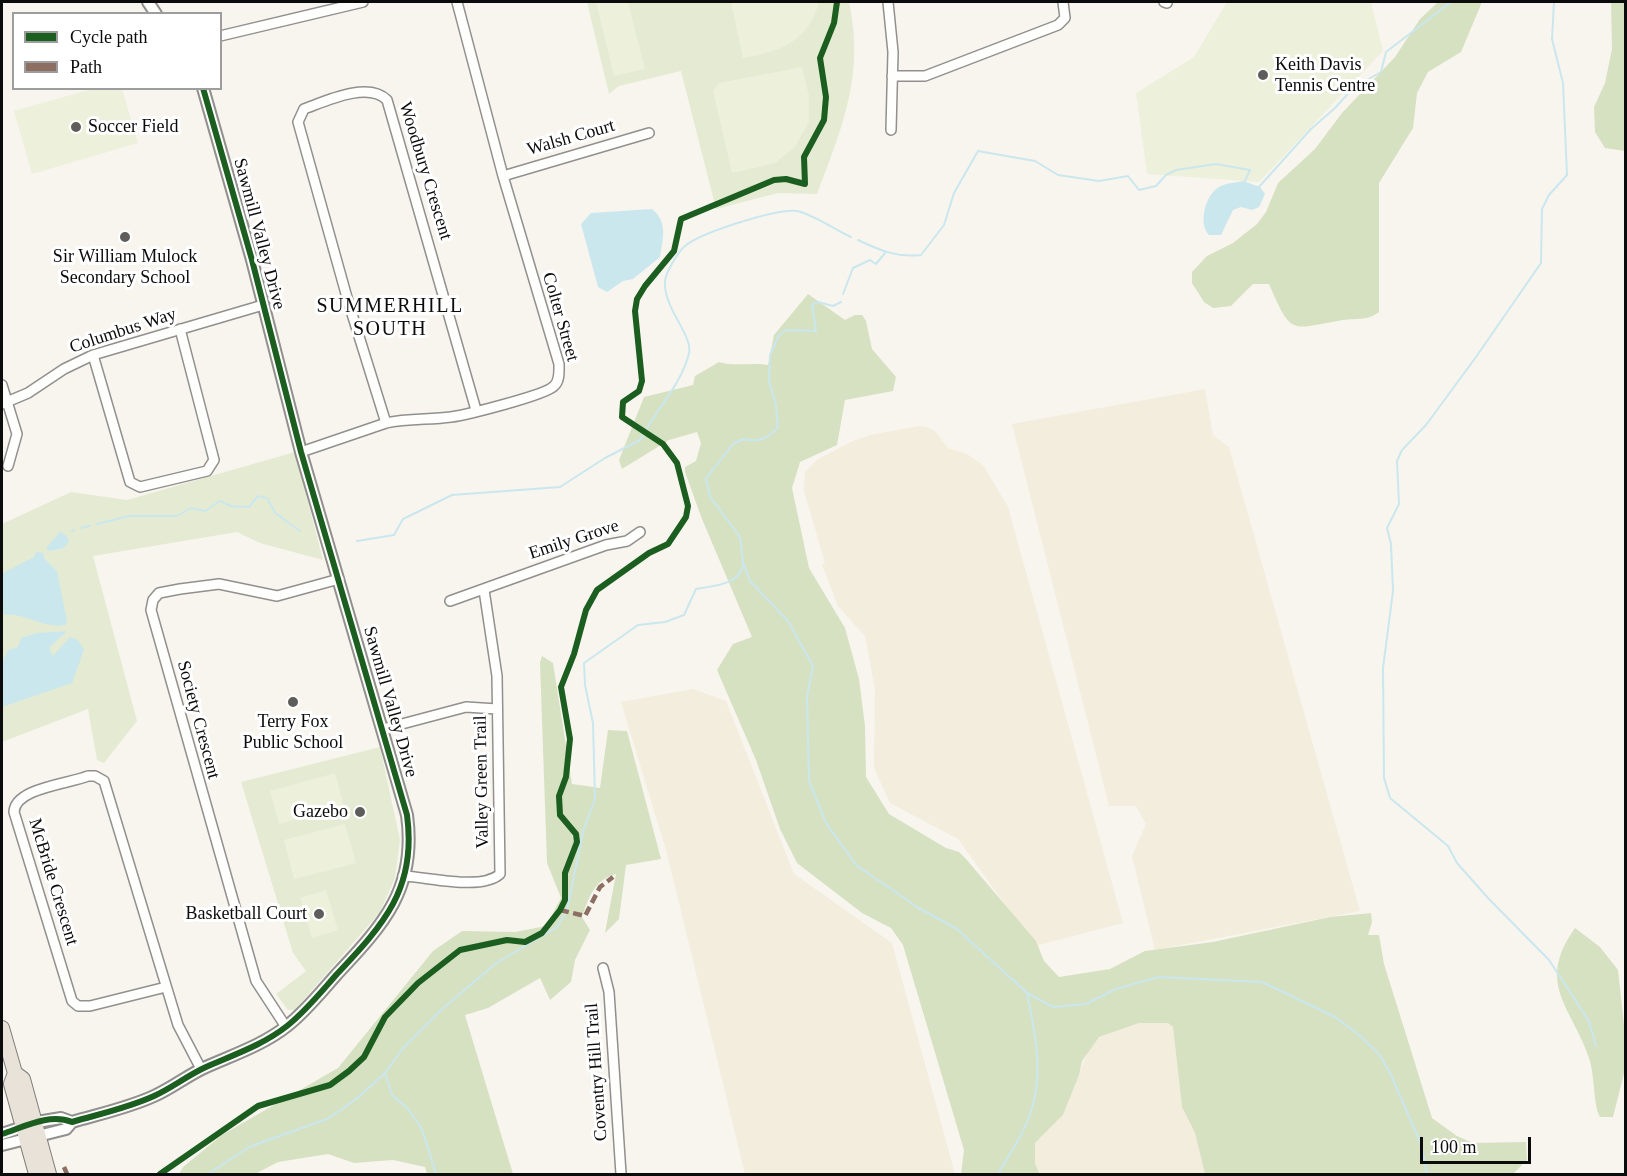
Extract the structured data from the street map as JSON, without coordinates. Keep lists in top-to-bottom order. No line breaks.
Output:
{"streets":{"street":["Walsh Court","Woodbury Crescent","Sawmill Valley Drive","Colter Street","Columbus Way","Emily Grove","Society Crescent","Valley Green Trail","McBride Crescent","Coventry Hill Trail"]},"crossings":[["Walsh Court","Colter Street"],["Woodbury Crescent","Colter Street"],["Sawmill Valley Drive","Colter Street"],["Sawmill Valley Drive","Columbus Way"],["Sawmill Valley Drive","Society Crescent"],["Sawmill Valley Drive","Valley Green Trail"],["Sawmill Valley Drive","McBride Crescent"],["Emily Grove","Valley Green Trail"]],"districts":["SUMMERHILL SOUTH"],"places":["Keith Davis Tennis Centre","Soccer Field","Sir William Mulock Secondary School","Terry Fox Public School","Gazebo","Basketball Court"],"legend":["Cycle path","Path"],"scale_bar":"100 m"}
